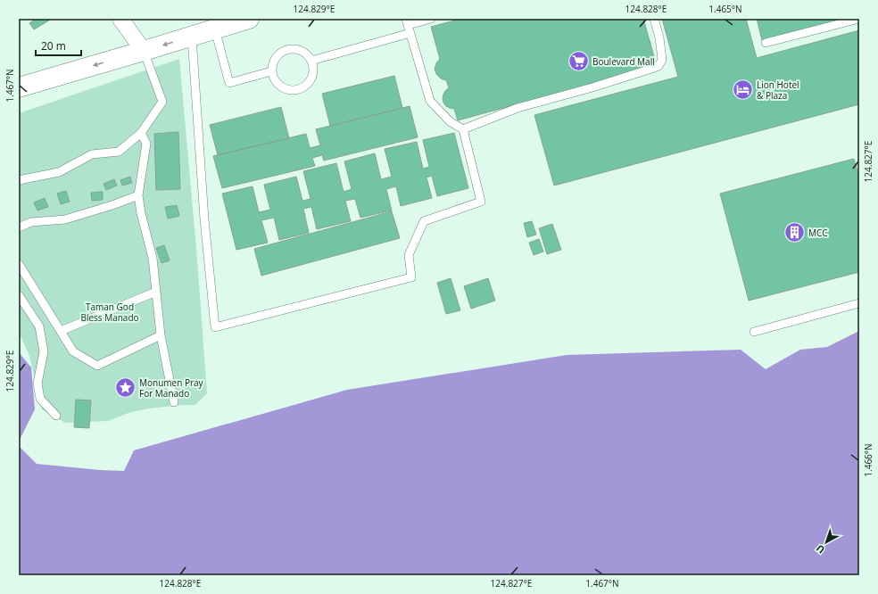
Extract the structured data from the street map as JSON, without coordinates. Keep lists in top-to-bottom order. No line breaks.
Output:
{"parks":["Taman God Bless Manado"],"places":{"supermarket":["Boulevard Mall"],"hotel":["Lion Hotel & Plaza"],"building":["MCC"],"place":["Monumen Pray For Manado"]},"scale_bar":"20 m","north":"bottom left","coordinates":["124.829°E","124.828°E","1.465°N","1.467°N","124.827°E","1.466°N"]}
